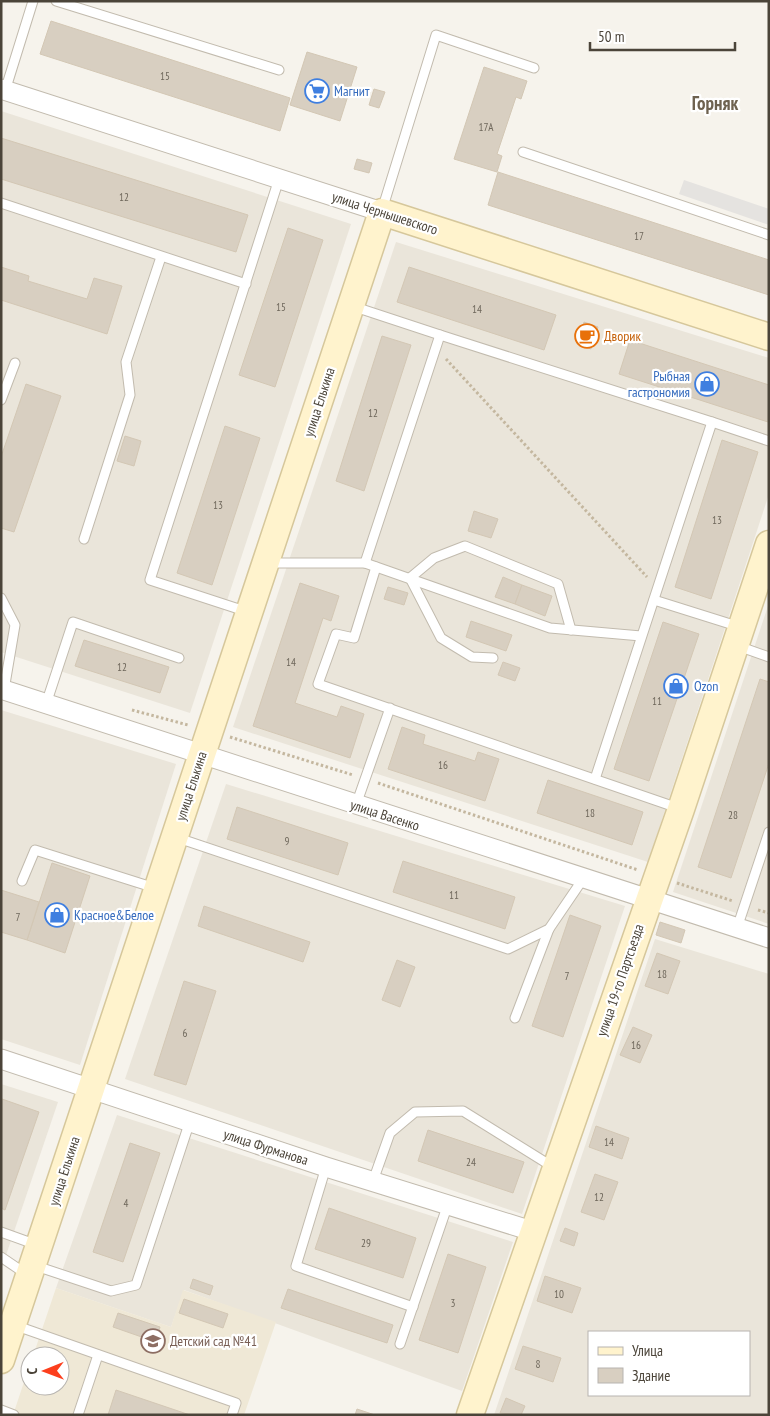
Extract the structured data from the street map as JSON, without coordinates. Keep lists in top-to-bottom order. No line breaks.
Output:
{"streets":{"street":["улица Чернышевского","улица Елькина","улица Васенко","улица 19-го Партсъезда","улица Фурманова"]},"crossings":[["улица Чернышевского","улица Елькина"],["улица Елькина","улица Васенко"],["улица Елькина","улица Фурманова"],["улица Васенко","улица 19-го Партсъезда"],["улица 19-го Партсъезда","улица Фурманова"]],"districts":["Горняк"],"places":{"supermarket":["Магнит"],"cafe":["Дворик"],"shop":["Рыбная гастрономия","Ozon","Красное&Белое"],"school or university":["Детский сад №41"]},"house_numbers":["15","17А","12","17","15","14","12","13","13","14","12","11","16","18","28","9","11","7","18","7","6","16","14","24","12","4","29","10","3","8"],"legend":["Улица","Здание"],"scale_bar":"50 m","north":"left"}
